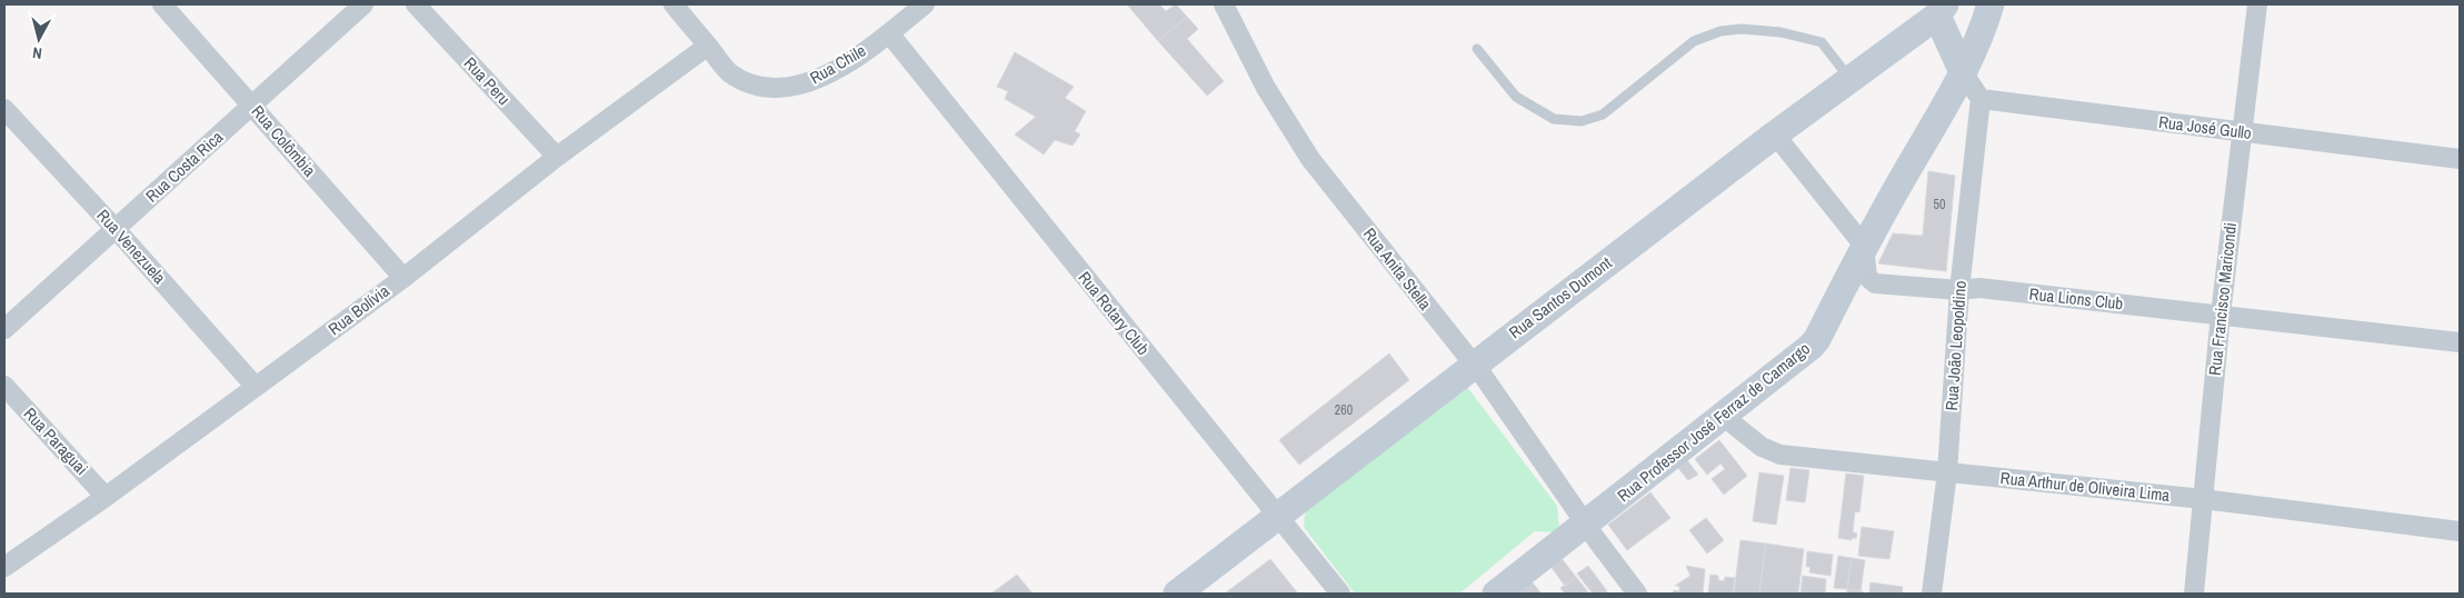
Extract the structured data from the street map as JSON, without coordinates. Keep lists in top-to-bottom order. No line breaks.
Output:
{"streets":{"street":["Rua Chile","Rua Peru","Rua José Gullo","Rua Colômbia","Rua Costa Rica","Rua Venezuela","Rua Anita Stella","Rua Santos Dumont","Rua Lions Club","Rua Francisco Maricondi","Rua Bolívia","Rua Rotary Club","Rua João Leopoldino","Rua Professor José Ferraz de Camargo","Rua Paraguai","Rua Arthur de Oliveira Lima"]},"crossings":[["Rua Chile","Rua Bolívia"],["Rua Chile","Rua Rotary Club"],["Rua Peru","Rua Bolívia"],["Rua José Gullo","Rua Francisco Maricondi"],["Rua José Gullo","Rua João Leopoldino"],["Rua Colômbia","Rua Costa Rica"],["Rua Colômbia","Rua Bolívia"],["Rua Costa Rica","Rua Venezuela"],["Rua Venezuela","Rua Bolívia"],["Rua Anita Stella","Rua Santos Dumont"],["Rua Anita Stella","Rua Professor José Ferraz de Camargo"],["Rua Santos Dumont","Rua Rotary Club"],["Rua Lions Club","Rua Francisco Maricondi"],["Rua Lions Club","Rua João Leopoldino"],["Rua Lions Club","Rua Professor José Ferraz de Camargo"],["Rua Francisco Maricondi","Rua Arthur de Oliveira Lima"],["Rua Bolívia","Rua Paraguai"],["Rua João Leopoldino","Rua Arthur de Oliveira Lima"],["Rua Professor José Ferraz de Camargo","Rua Arthur de Oliveira Lima"]],"house_numbers":["50","260"],"north":"bottom"}
